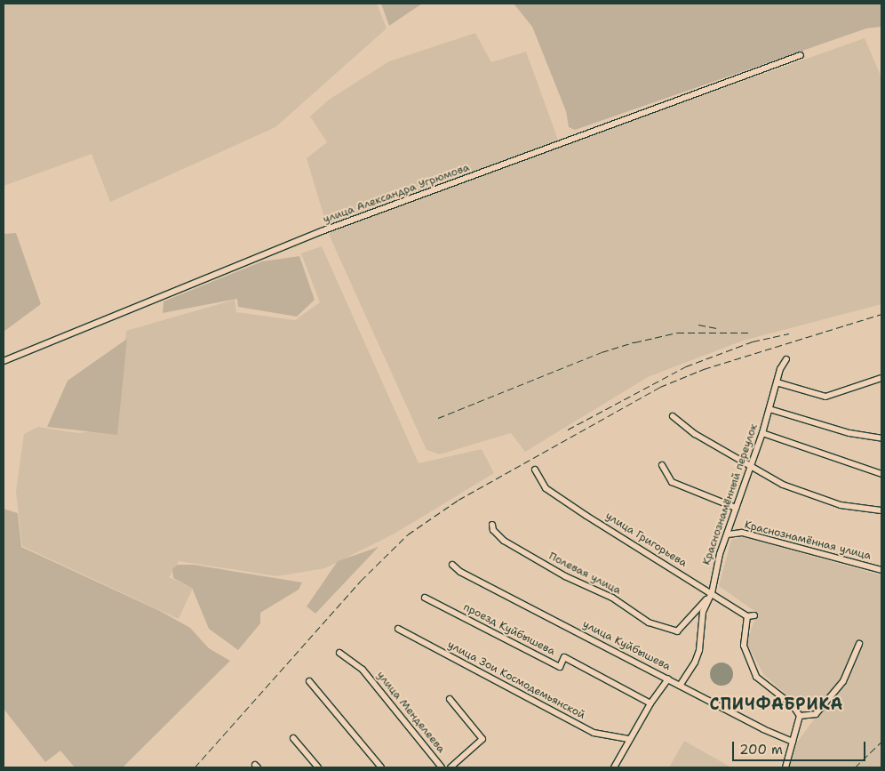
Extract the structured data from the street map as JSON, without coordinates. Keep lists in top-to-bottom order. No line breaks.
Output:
{"streets":{"street":["улица Александра Угрюмова","Краснознамённый переулок","улица Григорьева","Краснознамённая улица","Полевая улица","проезд Куйбышева","улица Куйбышева","улица Зои Космодемьянской","улица Менделеева"]},"crossings":[["Краснознамённый переулок","улица Григорьева"],["Краснознамённый переулок","Краснознамённая улица"],["Краснознамённый переулок","Полевая улица"],["Краснознамённый переулок","улица Куйбышева"],["улица Григорьева","Полевая улица"]],"districts":["СПИЧФАБРИКА"],"scale_bar":"200 m"}
